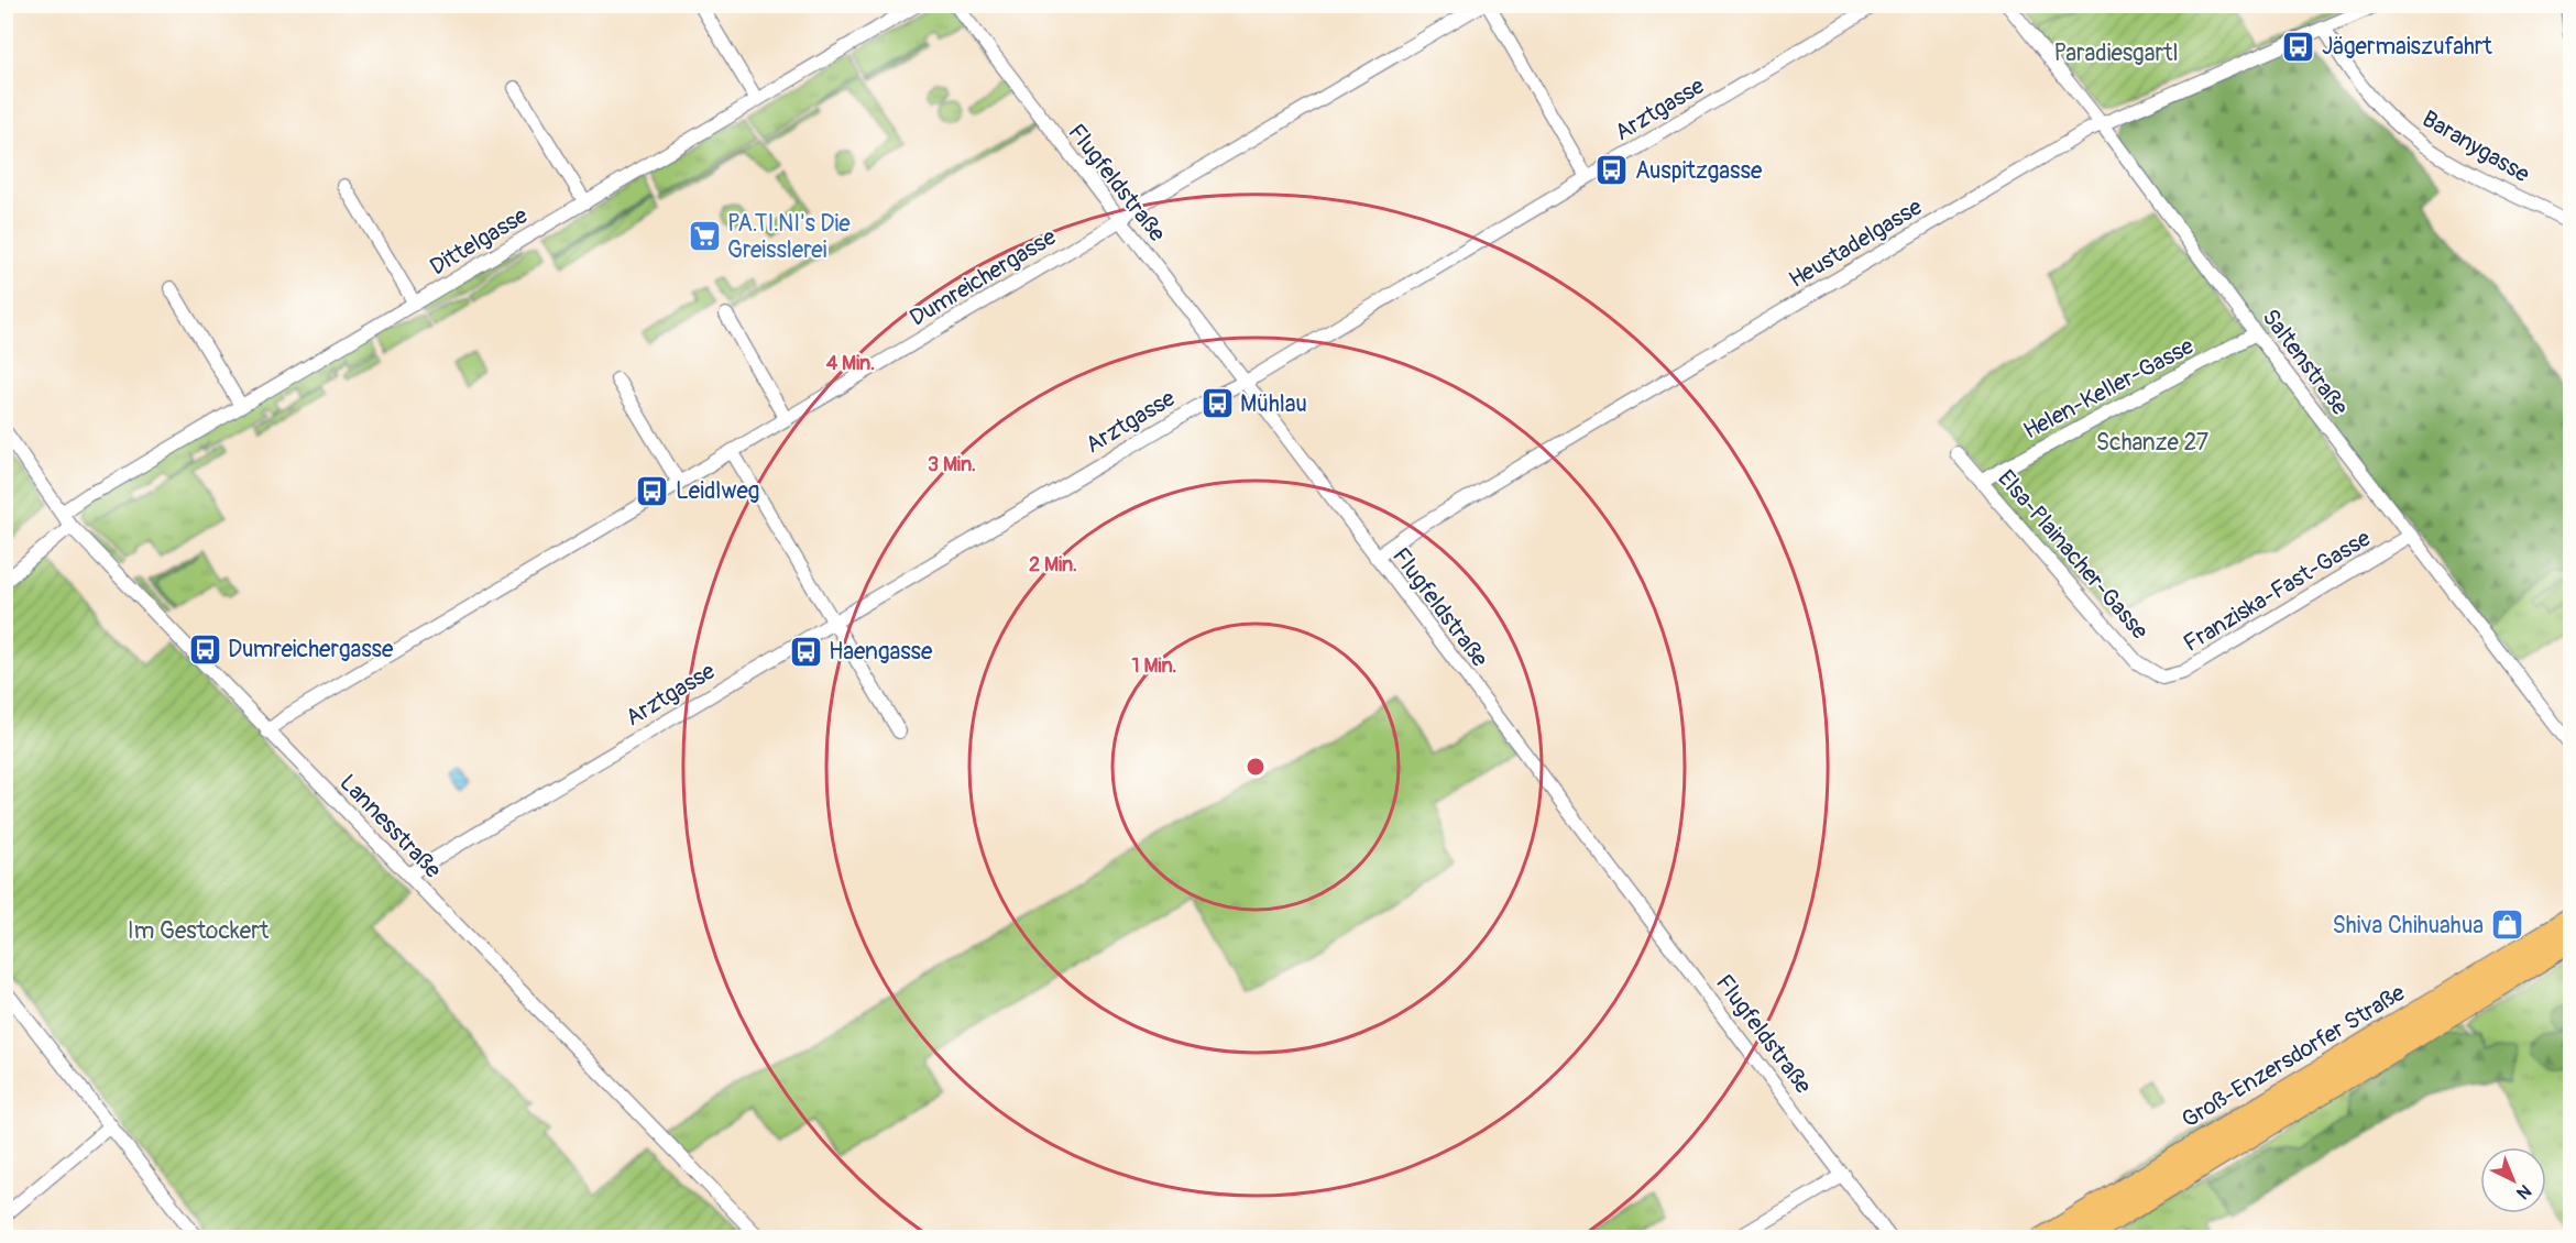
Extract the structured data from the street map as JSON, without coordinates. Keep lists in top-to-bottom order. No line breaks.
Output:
{"streets":{"main road":["Groß-Enzersdorfer Straße"],"street":["Arztgasse","Baranygasse","Flugfeldstraße","Dittelgasse","Heustadelgasse","Dumreichergasse","Saltenstraße","Helen-Keller-Gasse","Elsa-Plainacher-Gasse","Franziska-Fast-Gasse","Lannesstraße"]},"crossings":[["Arztgasse","Flugfeldstraße"],["Arztgasse","Lannesstraße"],["Baranygasse","Heustadelgasse"],["Flugfeldstraße","Heustadelgasse"],["Flugfeldstraße","Dumreichergasse"],["Dittelgasse","Lannesstraße"],["Heustadelgasse","Saltenstraße"],["Dumreichergasse","Lannesstraße"],["Saltenstraße","Helen-Keller-Gasse"],["Saltenstraße","Franziska-Fast-Gasse"],["Helen-Keller-Gasse","Elsa-Plainacher-Gasse"],["Elsa-Plainacher-Gasse","Franziska-Fast-Gasse"]],"parks":["Paradiesgartl","Schanze 27","Im Gestockert"],"places":{"bus stop":["Jägermaiszufahrt","Auspitzgasse","Mühlau","Leidlweg","Dumreichergasse","Haengasse"],"supermarket":["PA.TI.NI's Die Greisslerei"],"shop":["Shiva Chihuahua"]},"north":"bottom right","rings":["4 Min.","3 Min.","2 Min.","1 Min."]}
